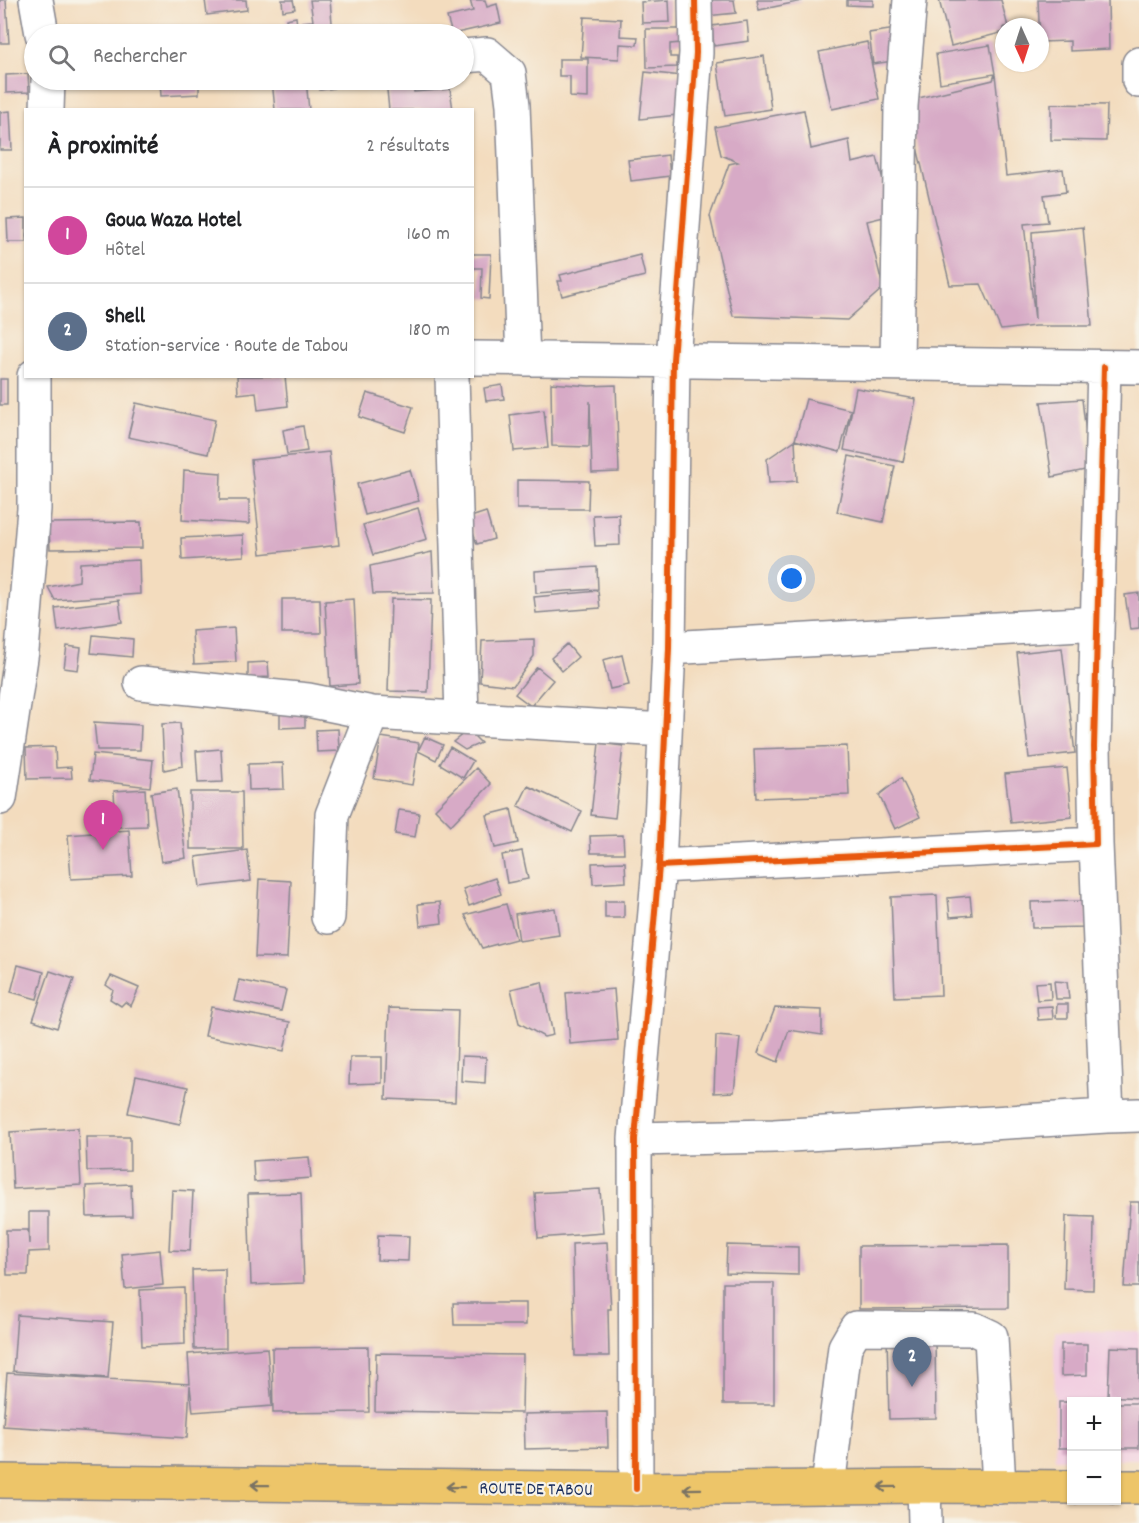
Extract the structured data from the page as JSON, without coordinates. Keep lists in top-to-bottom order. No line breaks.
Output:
{"streets":{"main road":["ROUTE DE TABOU"]},"one_way":["ROUTE DE TABOU"],"north":"bottom","page":{"search":"Rechercher","heading":["À proximité","2 résultats"],"list":[{"mark":"1","name":"Goua Waza Hotel","note":"Hôtel","value":"160 m"},{"mark":"2","name":"Shell","note":"Station-service · Route de Tabou","value":"180 m"}],"pins":["1","2"],"map_buttons":["+","−"]}}
